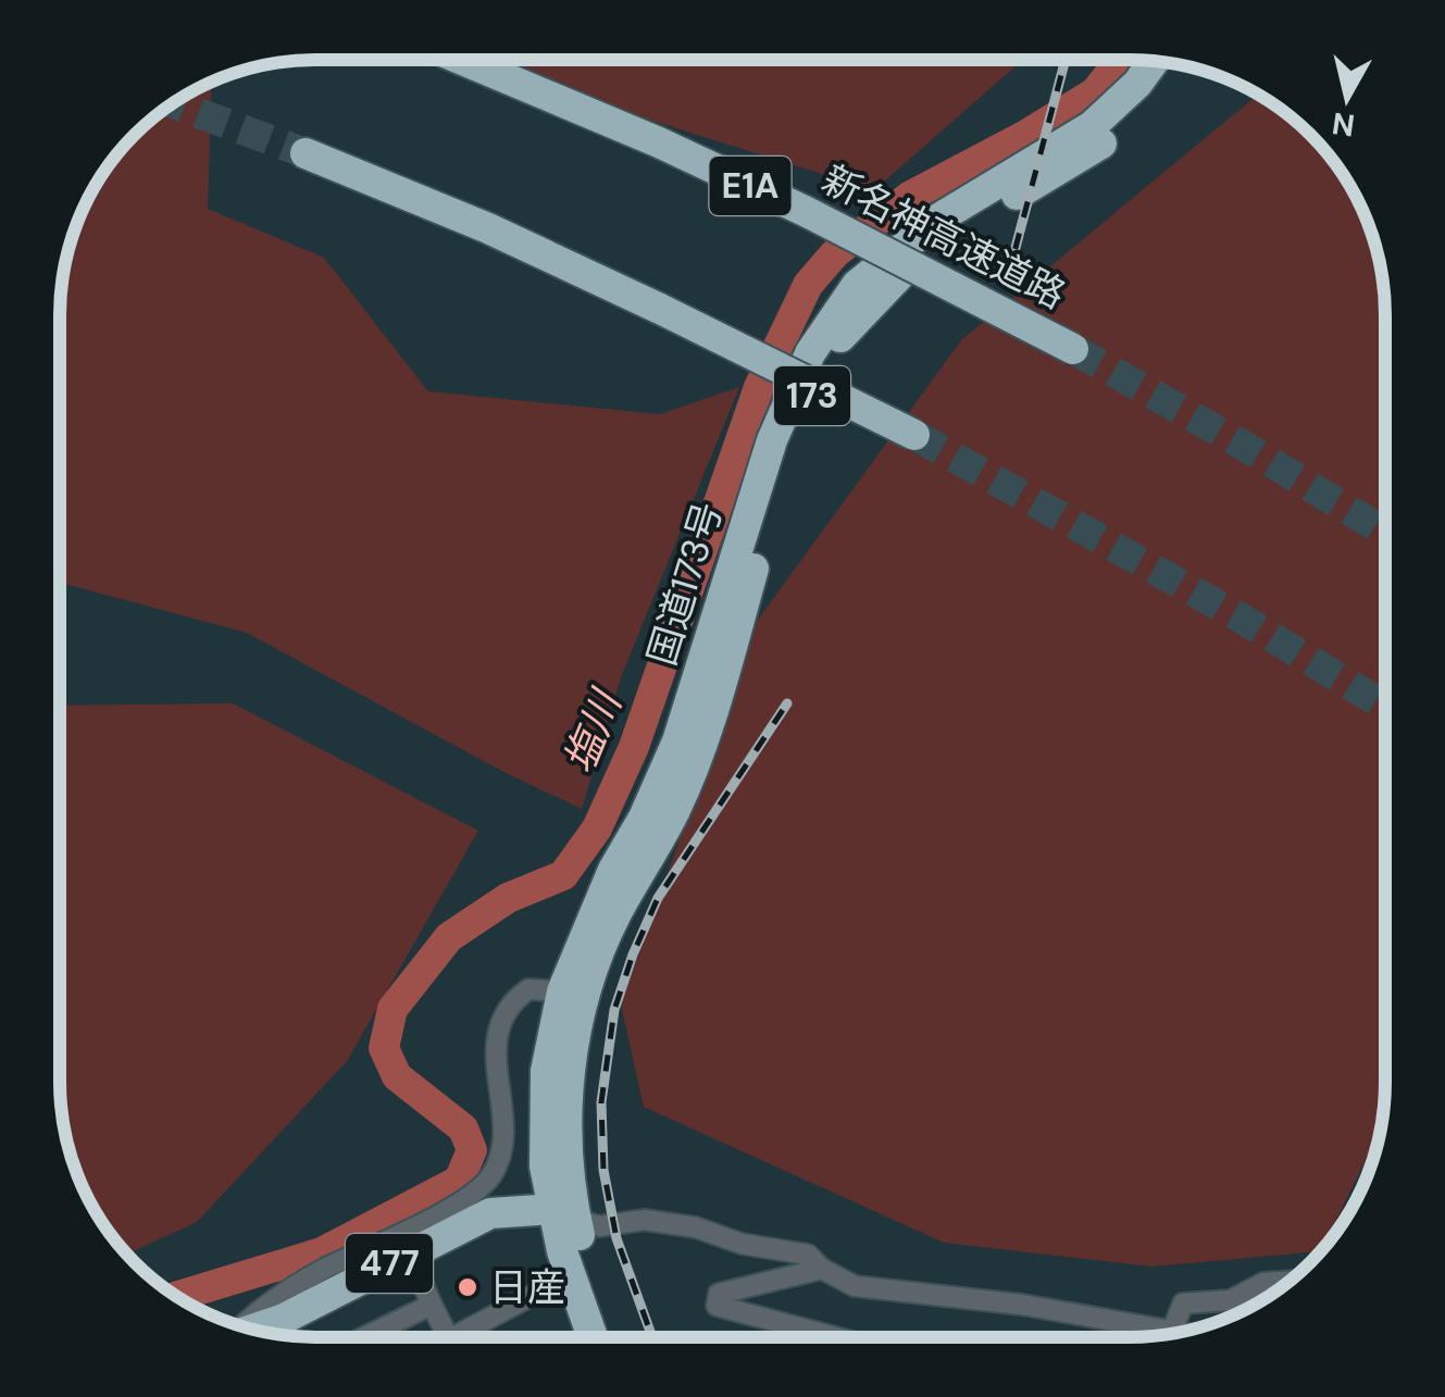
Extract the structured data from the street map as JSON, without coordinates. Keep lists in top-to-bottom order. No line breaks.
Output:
{"streets":{"highway":["E1A","新名神高速道路","173","国道173号","477"]},"crossings":[["国道173号","477"]],"water":["塩川"],"places":["日産"],"north":"bottom"}
